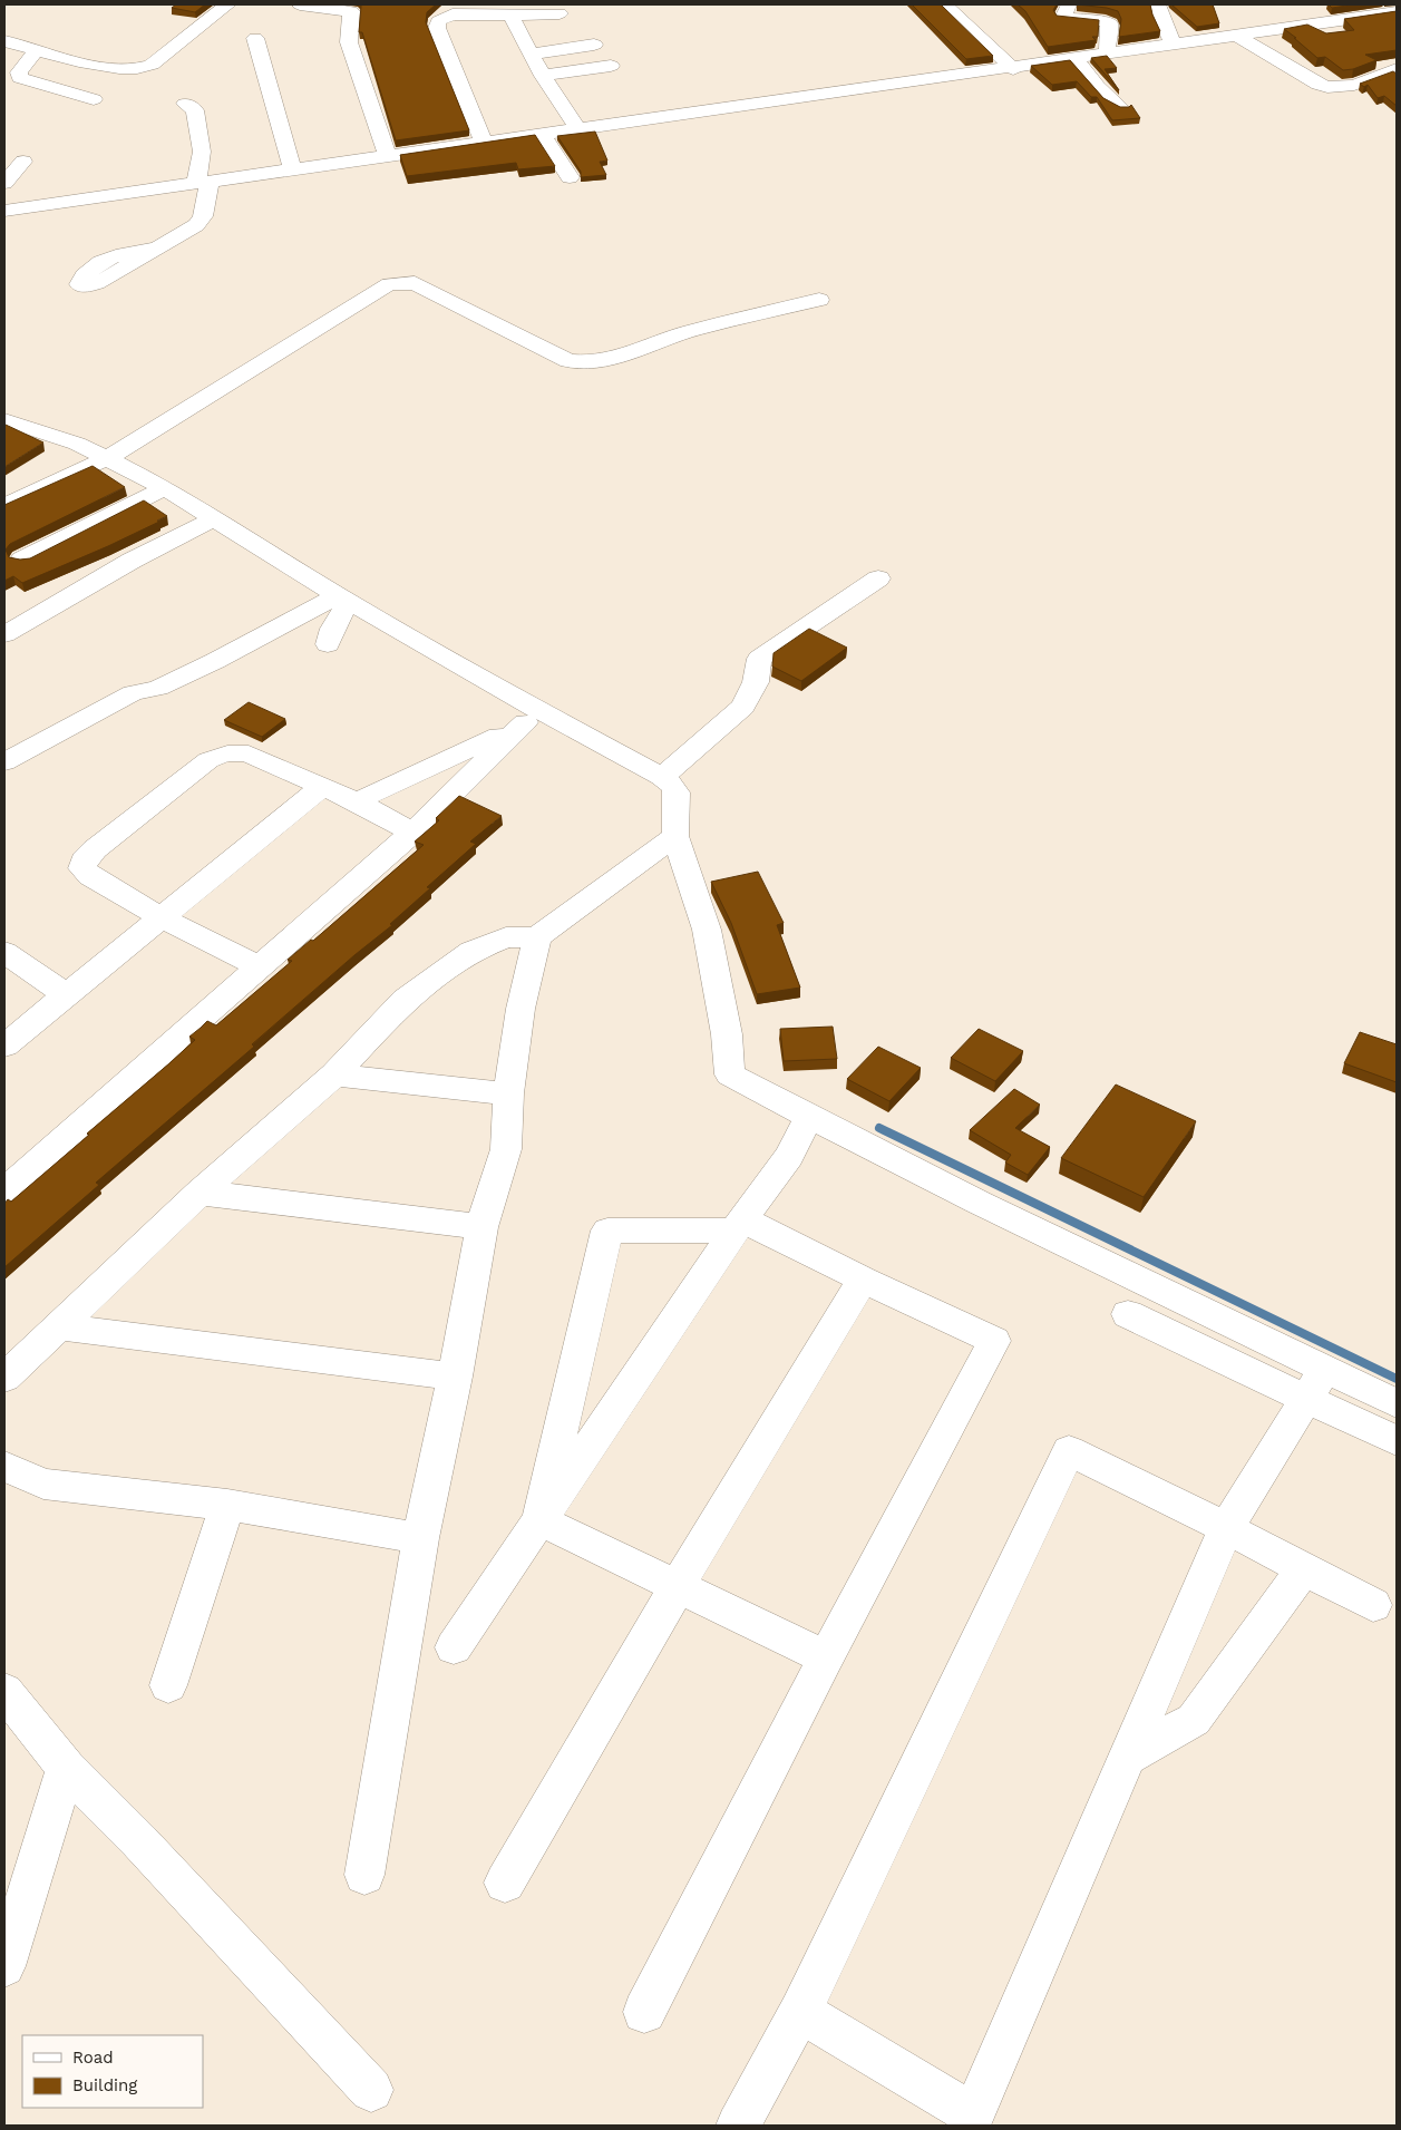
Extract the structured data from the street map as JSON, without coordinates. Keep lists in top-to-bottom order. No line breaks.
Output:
{"legend":["Road","Building"]}
